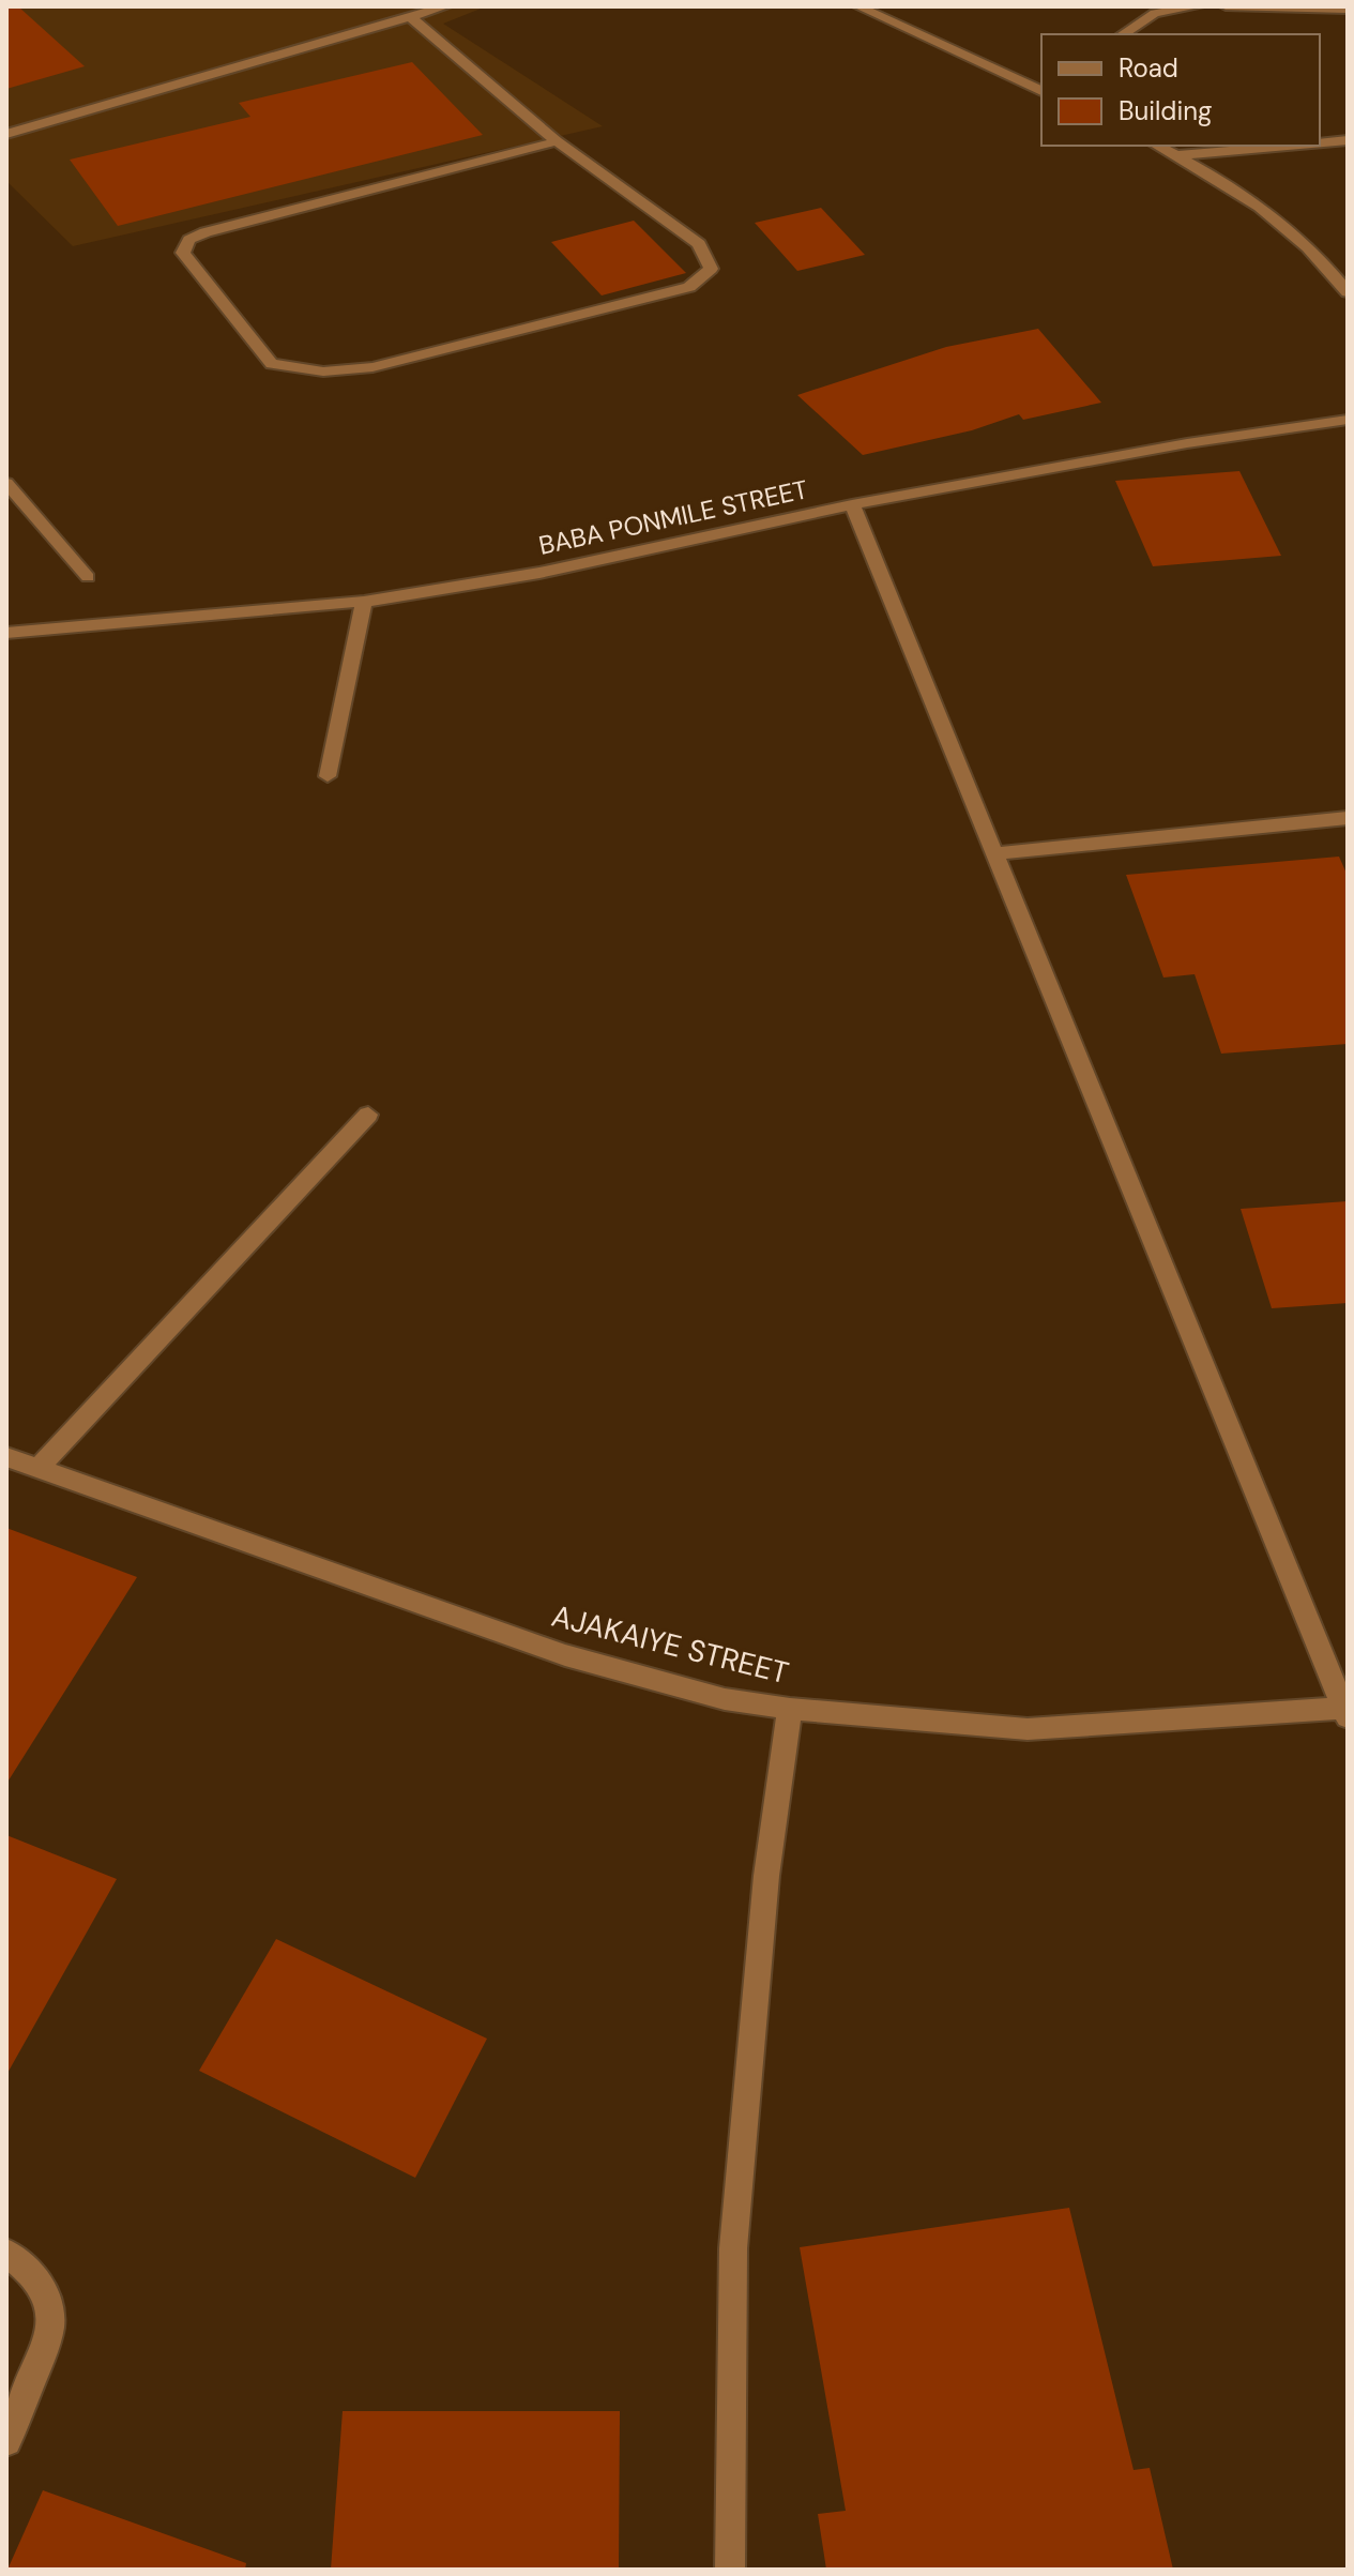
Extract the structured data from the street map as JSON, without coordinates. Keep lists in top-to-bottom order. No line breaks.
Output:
{"streets":{"street":["BABA PONMILE STREET","AJAKAIYE STREET"]},"legend":["Road","Building"]}
